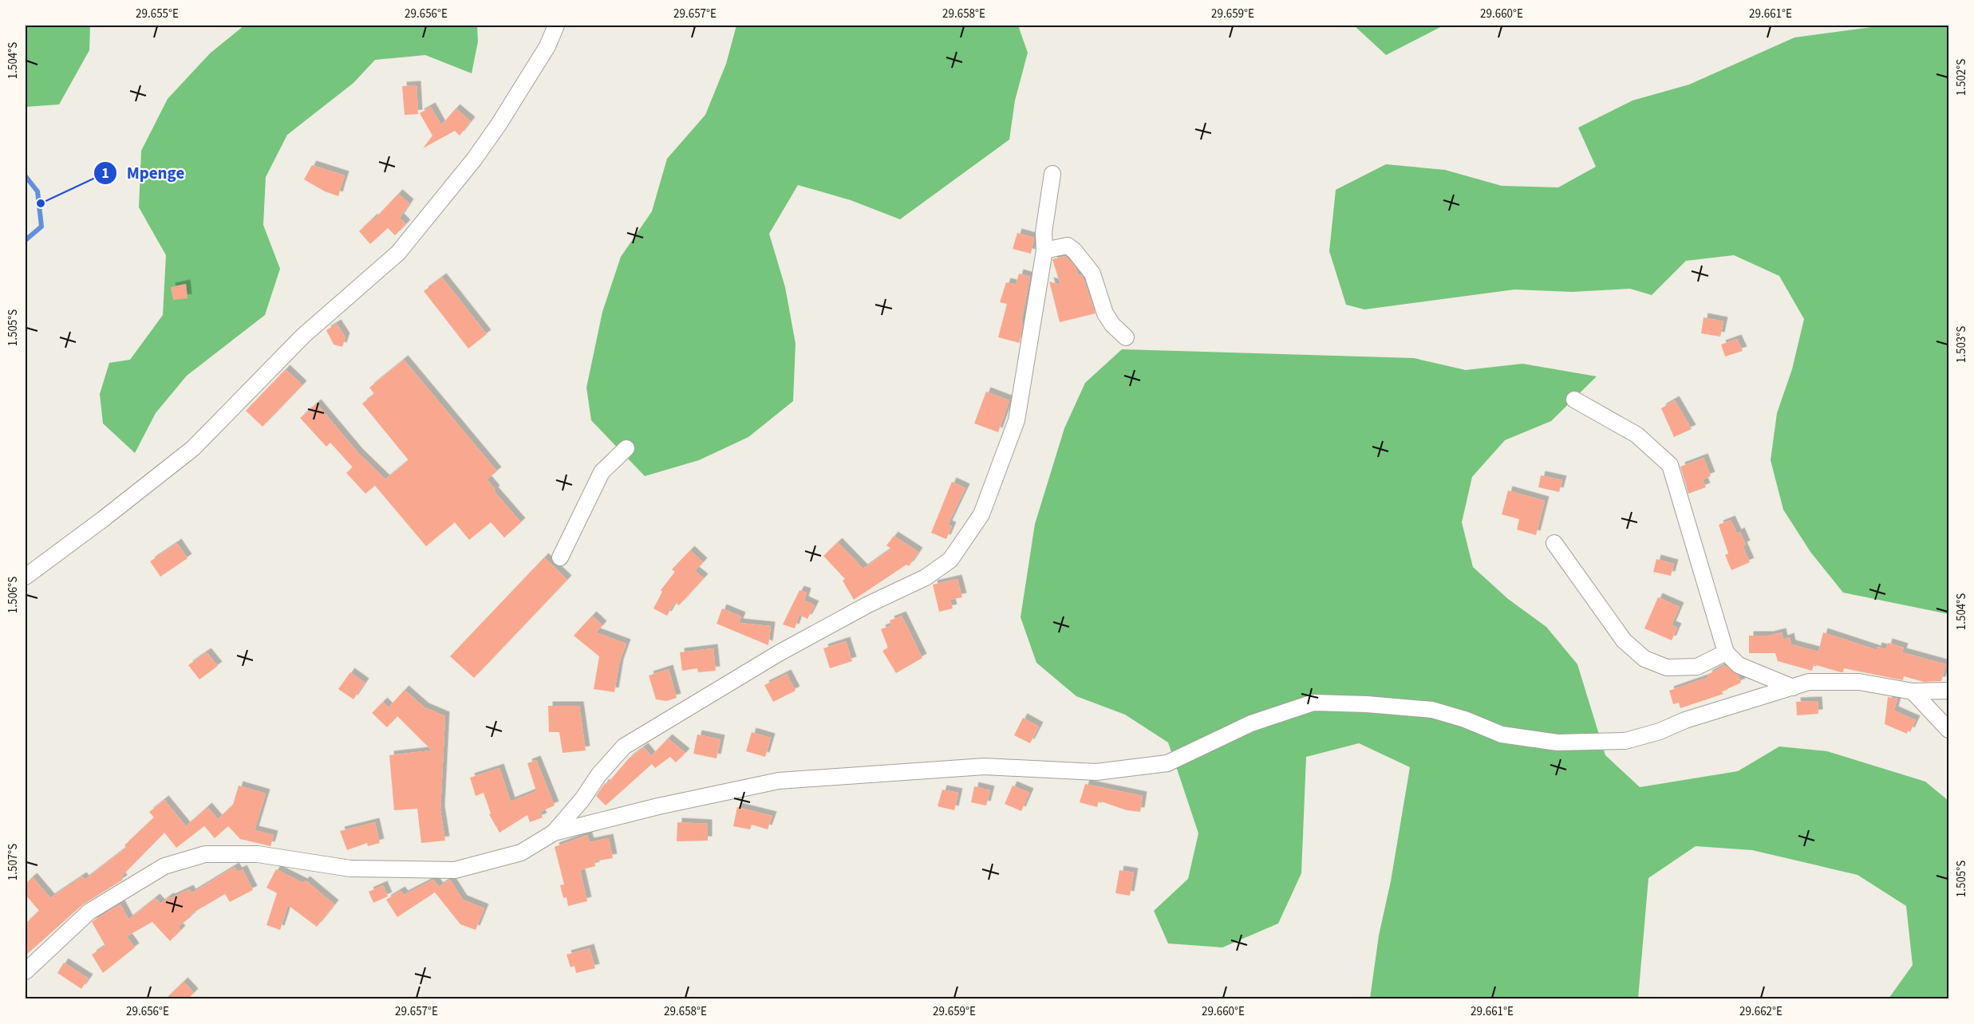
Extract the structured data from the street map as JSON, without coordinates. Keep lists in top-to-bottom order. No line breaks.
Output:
{"places":["Mpenge"],"coordinates":["29.655°E","29.656°E","29.657°E","29.658°E","29.659°E","29.660°E","29.661°E","1.504°S","1.502°S","1.505°S","1.503°S","1.506°S","1.507°S","29.662°E"]}
